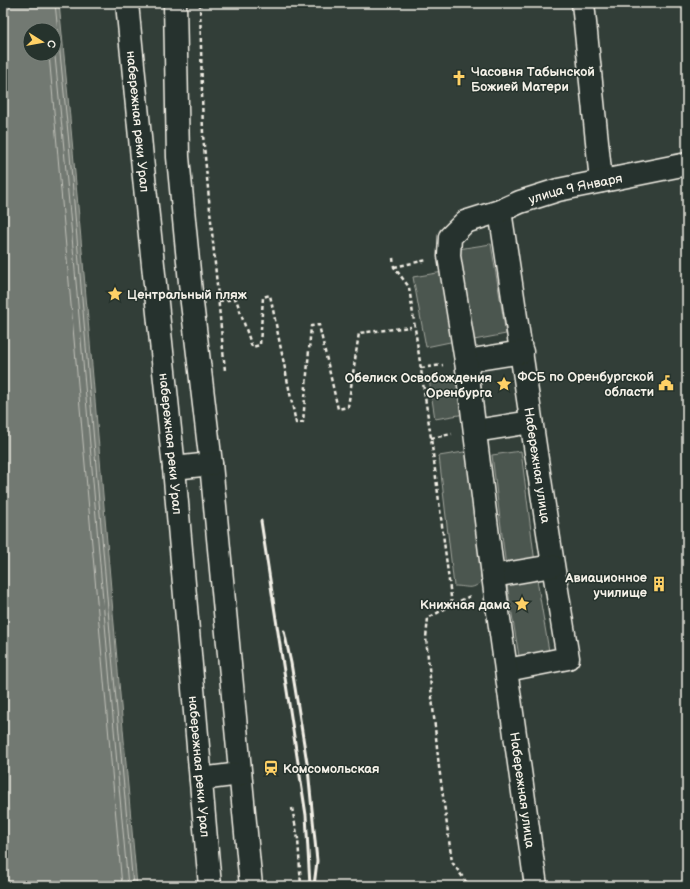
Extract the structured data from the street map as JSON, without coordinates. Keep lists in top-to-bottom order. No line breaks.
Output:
{"streets":{"street":["набережная реки Урал","улица 9 Января","Набережная улица"]},"crossings":[["улица 9 Января","Набережная улица"]],"places":{"church":["Часовня Табынской Божией Матери"],"place":["Центральный пляж","Обелиск Освобождения Оренбурга","Книжная дама"],"public building":["ФСБ по Оренбургской области"],"building":["Авиационное училище"],"station":["Комсомольская"]},"north":"right"}
